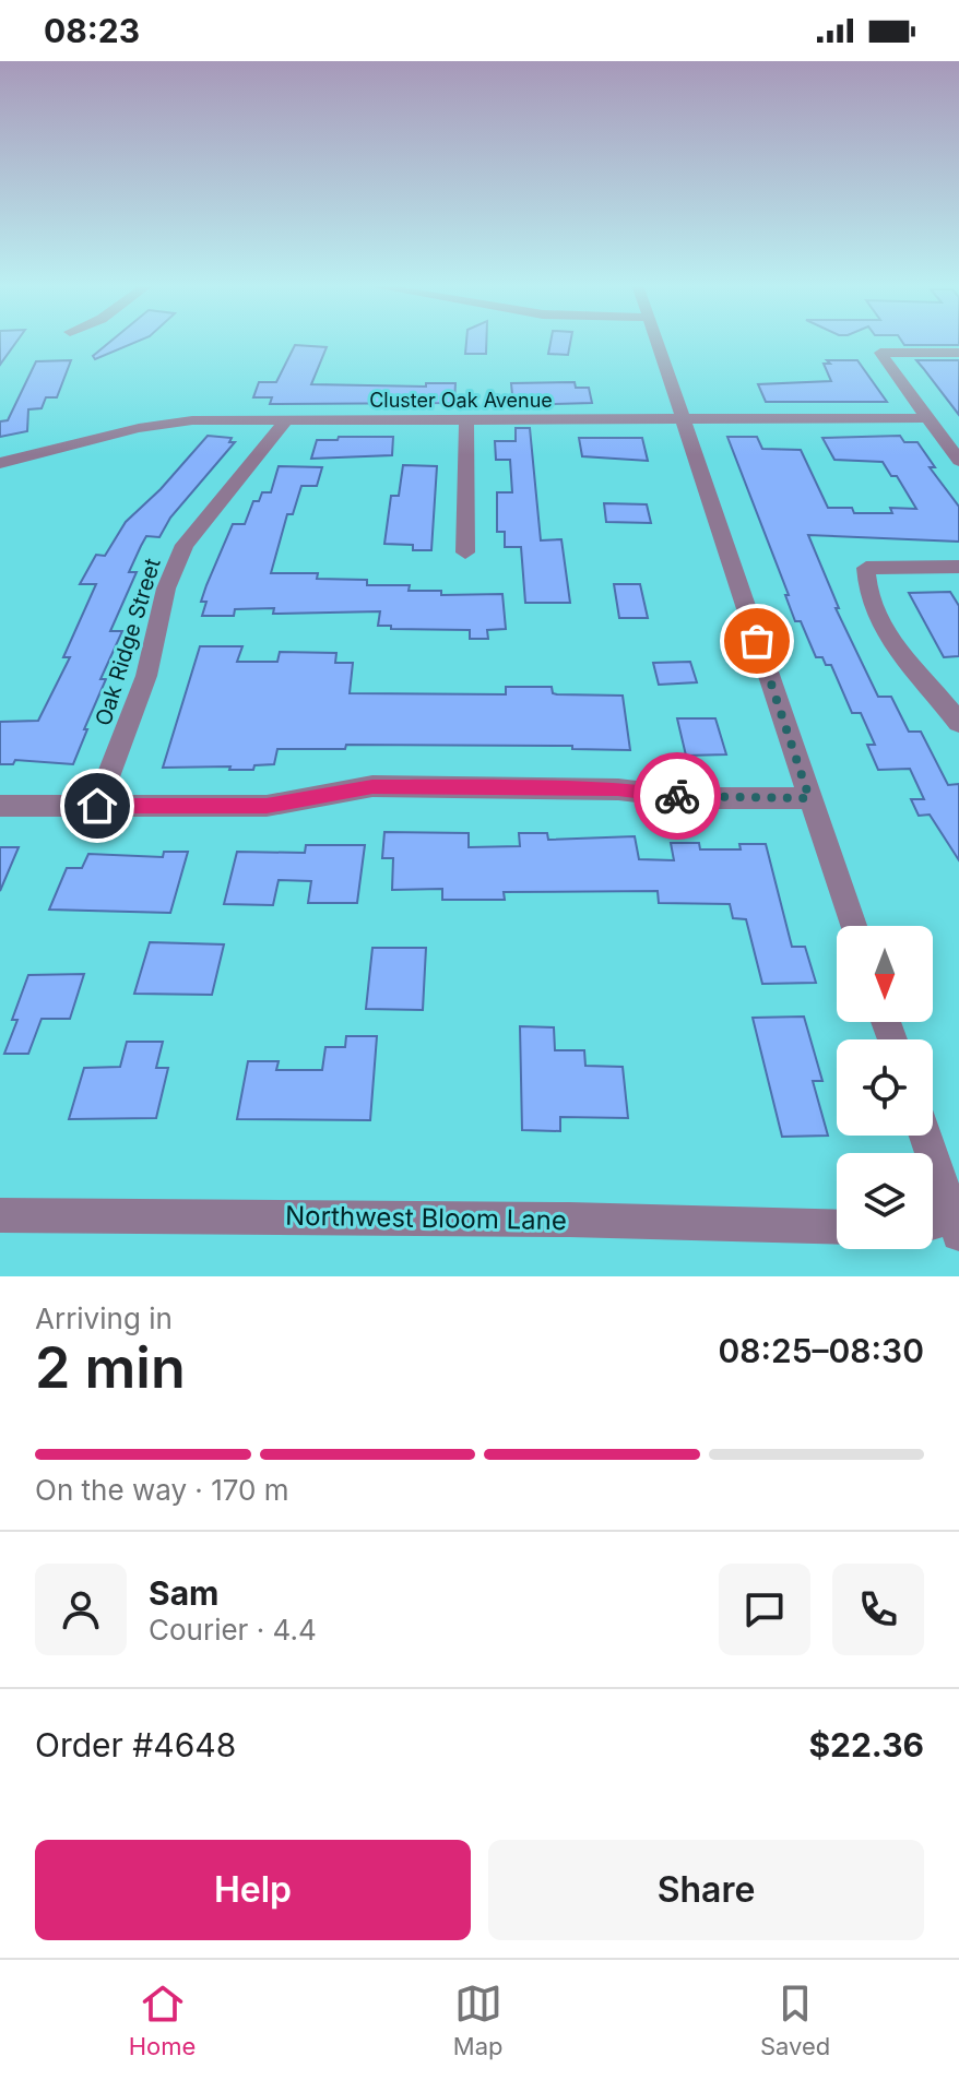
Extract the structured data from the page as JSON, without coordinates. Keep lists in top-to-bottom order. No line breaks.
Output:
{"streets":{"street":["Cluster Oak Avenue","Oak Ridge Street","Northwest Bloom Lane"]},"crossings":[["Cluster Oak Avenue","Oak Ridge Street"]],"north":"bottom","page":{"status":"08:23","heading":["2 min","Arriving in","08:25–08:30"],"panel":["Sam","Courier · 4.4","Order #4648","$22.36"],"bar":"On the way · 170 m","buttons":["Help","Share"],"tabs":["Home","Map","Saved"]}}
